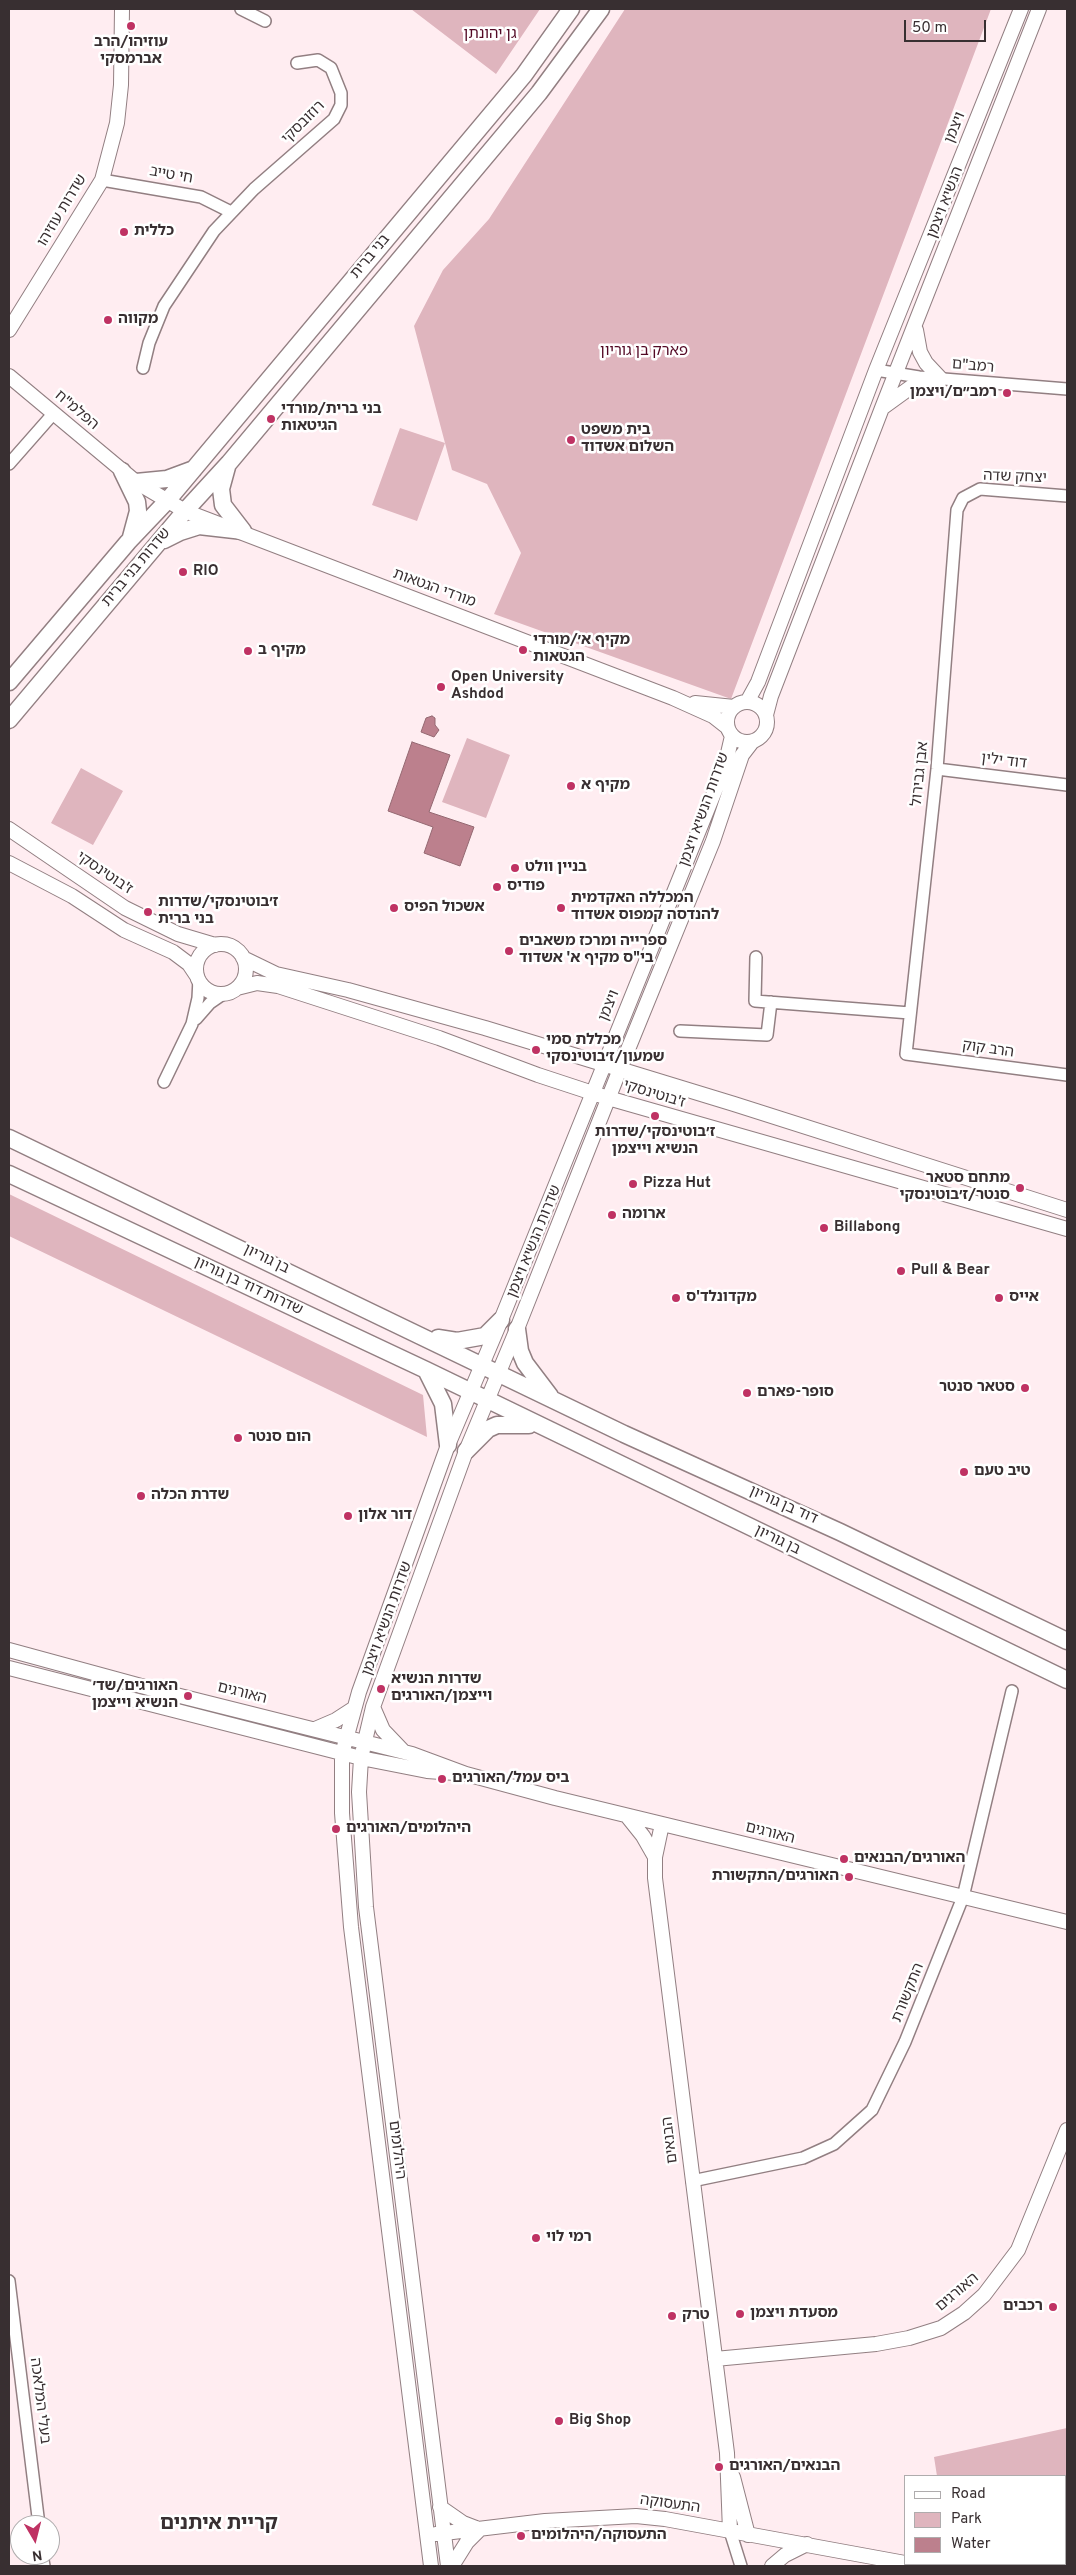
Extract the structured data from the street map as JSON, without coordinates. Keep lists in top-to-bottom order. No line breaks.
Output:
{"streets":{"main road":["בני ברית","שדרות בני ברית","בן גוריון","שדרות דוד בן גוריון","דוד בן גוריון"],"street":["רוזובסקי","ויצמן","חי טייב","הנשיא ויצמן","שדרות עוזיהו","רמב\"ם","הפלמ\"ח","יצחק שדה","מורדי הגטאות","דוד ילין","אבן גבירול","שדרות הנשיא ויצמן","ז'בוטינסקי","הרב קוק","האורגים","התקשורת","הבנאים","היהלומים","בעלי המלאכה","התעסוקה"]},"crossings":[["רוזובסקי","חי טייב"],["ויצמן","רמב\"ם"],["ויצמן","מורדי הגטאות"],["ויצמן","שדרות הנשיא ויצמן"],["ויצמן","ז'בוטינסקי"],["חי טייב","שדרות עוזיהו"],["הנשיא ויצמן","רמב\"ם"],["בני ברית","הפלמ\"ח"],["בני ברית","שדרות בני ברית"],["בני ברית","מורדי הגטאות"],["הפלמ\"ח","שדרות בני ברית"],["הפלמ\"ח","מורדי הגטאות"],["יצחק שדה","אבן גבירול"],["שדרות בני ברית","מורדי הגטאות"],["מורדי הגטאות","שדרות הנשיא ויצמן"],["דוד ילין","אבן גבירול"],["אבן גבירול","הרב קוק"],["שדרות הנשיא ויצמן","ז'בוטינסקי"],["שדרות הנשיא ויצמן","בן גוריון"],["שדרות הנשיא ויצמן","שדרות דוד בן גוריון"],["שדרות הנשיא ויצמן","דוד בן גוריון"],["שדרות הנשיא ויצמן","האורגים"],["שדרות הנשיא ויצמן","היהלומים"],["בן גוריון","שדרות דוד בן גוריון"],["האורגים","התקשורת"],["האורגים","הבנאים"],["האורגים","היהלומים"],["התקשורת","הבנאים"],["הבנאים","התעסוקה"],["היהלומים","התעסוקה"]],"districts":["קריית איתנים"],"parks":["גן יהונתן","פארק בן גוריון"],"places":["עוזיהו/הרב אברמסקי","כללית","מקווה","רמב״ם/ויצמן","בני ברית/מורדי הגיטאות","בית משפט השלום אשדוד","RIO","מקיף א׳/מורדי הגטאות","מקיף ב","Open University Ashdod","מקיף א","בניין וולט","פודיס","אשכול הפיס","המכללה האקדמית להנדסה קמפוס אשדוד","ז׳בוטינסקי/שדרות בני ברית","ספרייה ומרכז משאבים בי\"ס מקיף א' אשדוד","מכללת סמי שמעון/ז׳בוטינסקי","ז׳בוטינסקי/שדרות הנשיא וייצמן","Pizza Hut","מתחם סטאר סנטר/ז׳בוטינסקי","ארומה","Billabong","Pull & Bear","מקדונלד'ס","אייס","סטאר סנטר","סופר-פארם","הום סנטר","טיב טעם","שדרת הכלה","דור אלון","שדרות הנשיא וייצמן/האורגים","האורגים/שד׳ הנשיא וייצמן","ביס עמל/האורגים","היהלומים/האורגים","האורגים/הבנאים","האורגים/התקשורת","רמי לוי","רכבים","מסעדת ויצמן","טרק","Big Shop","הבנאים/האורגים","התעסוקה/היהלומים"],"legend":["Road","Park","Water"],"scale_bar":"50 m","north":"bottom"}
